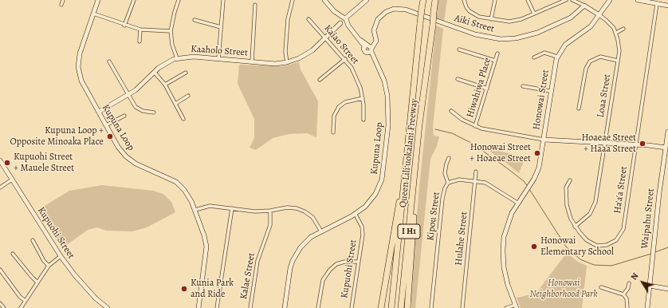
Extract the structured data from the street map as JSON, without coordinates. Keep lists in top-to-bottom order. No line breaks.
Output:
{"streets":{"highway":["Queen Liliʻuokalani Freeway","I H1"],"street":["Aiki Street","Kaiao Street","Kaaholo Street","Hiwahiwa Place","Loaa Street","Honowai Street","Kupuna Loop","Ha'a'a Street","Kipou Street","Waipahu Street","Kupuohi Street","Hulahe Street","Kalae Street"]},"crossings":[["Aiki Street","Loaa Street"],["Aiki Street","Kupuna Loop"],["Kaiao Street","Kaaholo Street"],["Kaaholo Street","Kupuna Loop"],["Loaa Street","Honowai Street"],["Loaa Street","Ha'a'a Street"],["Honowai Street","Kipou Street"],["Kupuna Loop","Kupuohi Street"],["Kipou Street","Hulahe Street"]],"parks":["Honowai Neighborhood Park"],"places":["Kupuna Loop + Opposite Minoaka Place","Hoaeae Street + Haaa Street","Honowai Street + Hoaeae Street","Kupuohi Street + Mauele Street","Honowai Elementary School","Kunia Park and Ride"],"north":"top left"}
